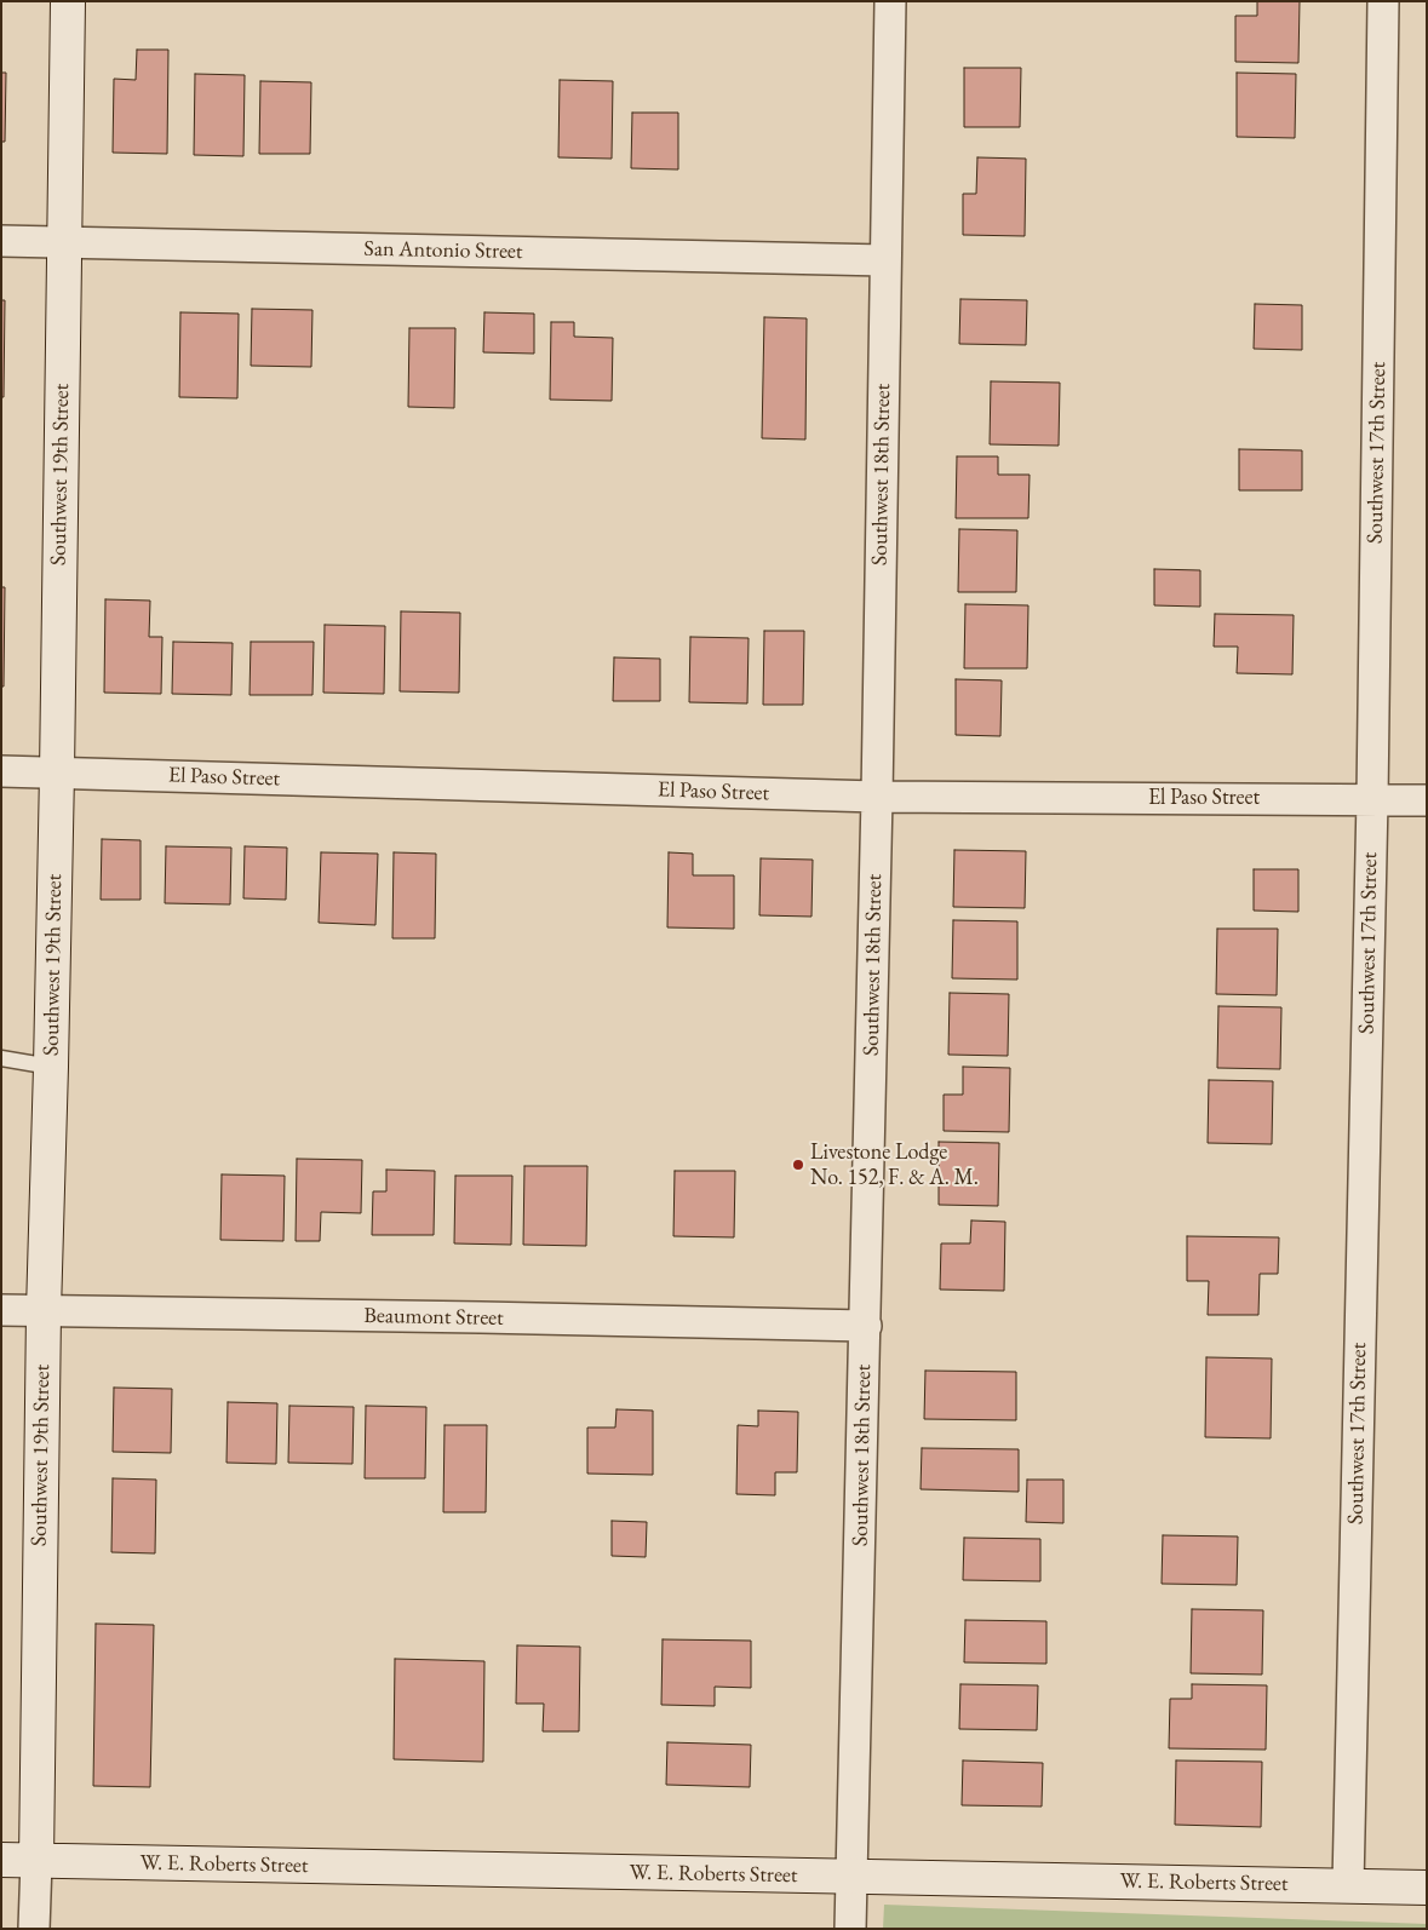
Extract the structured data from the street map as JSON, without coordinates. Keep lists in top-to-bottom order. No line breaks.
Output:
{"streets":{"street":["San Antonio Street","Southwest 17th Street","Southwest 19th Street","Southwest 18th Street","El Paso Street","Beaumont Street","W. E. Roberts Street"]},"crossings":[["San Antonio Street","Southwest 19th Street"],["San Antonio Street","Southwest 18th Street"],["Southwest 17th Street","El Paso Street"],["Southwest 17th Street","W. E. Roberts Street"],["Southwest 19th Street","El Paso Street"],["Southwest 19th Street","Beaumont Street"],["Southwest 19th Street","W. E. Roberts Street"],["Southwest 18th Street","El Paso Street"],["Southwest 18th Street","Beaumont Street"],["Southwest 18th Street","W. E. Roberts Street"]],"places":["Livestone Lodge No. 152, F. & A. M."]}
